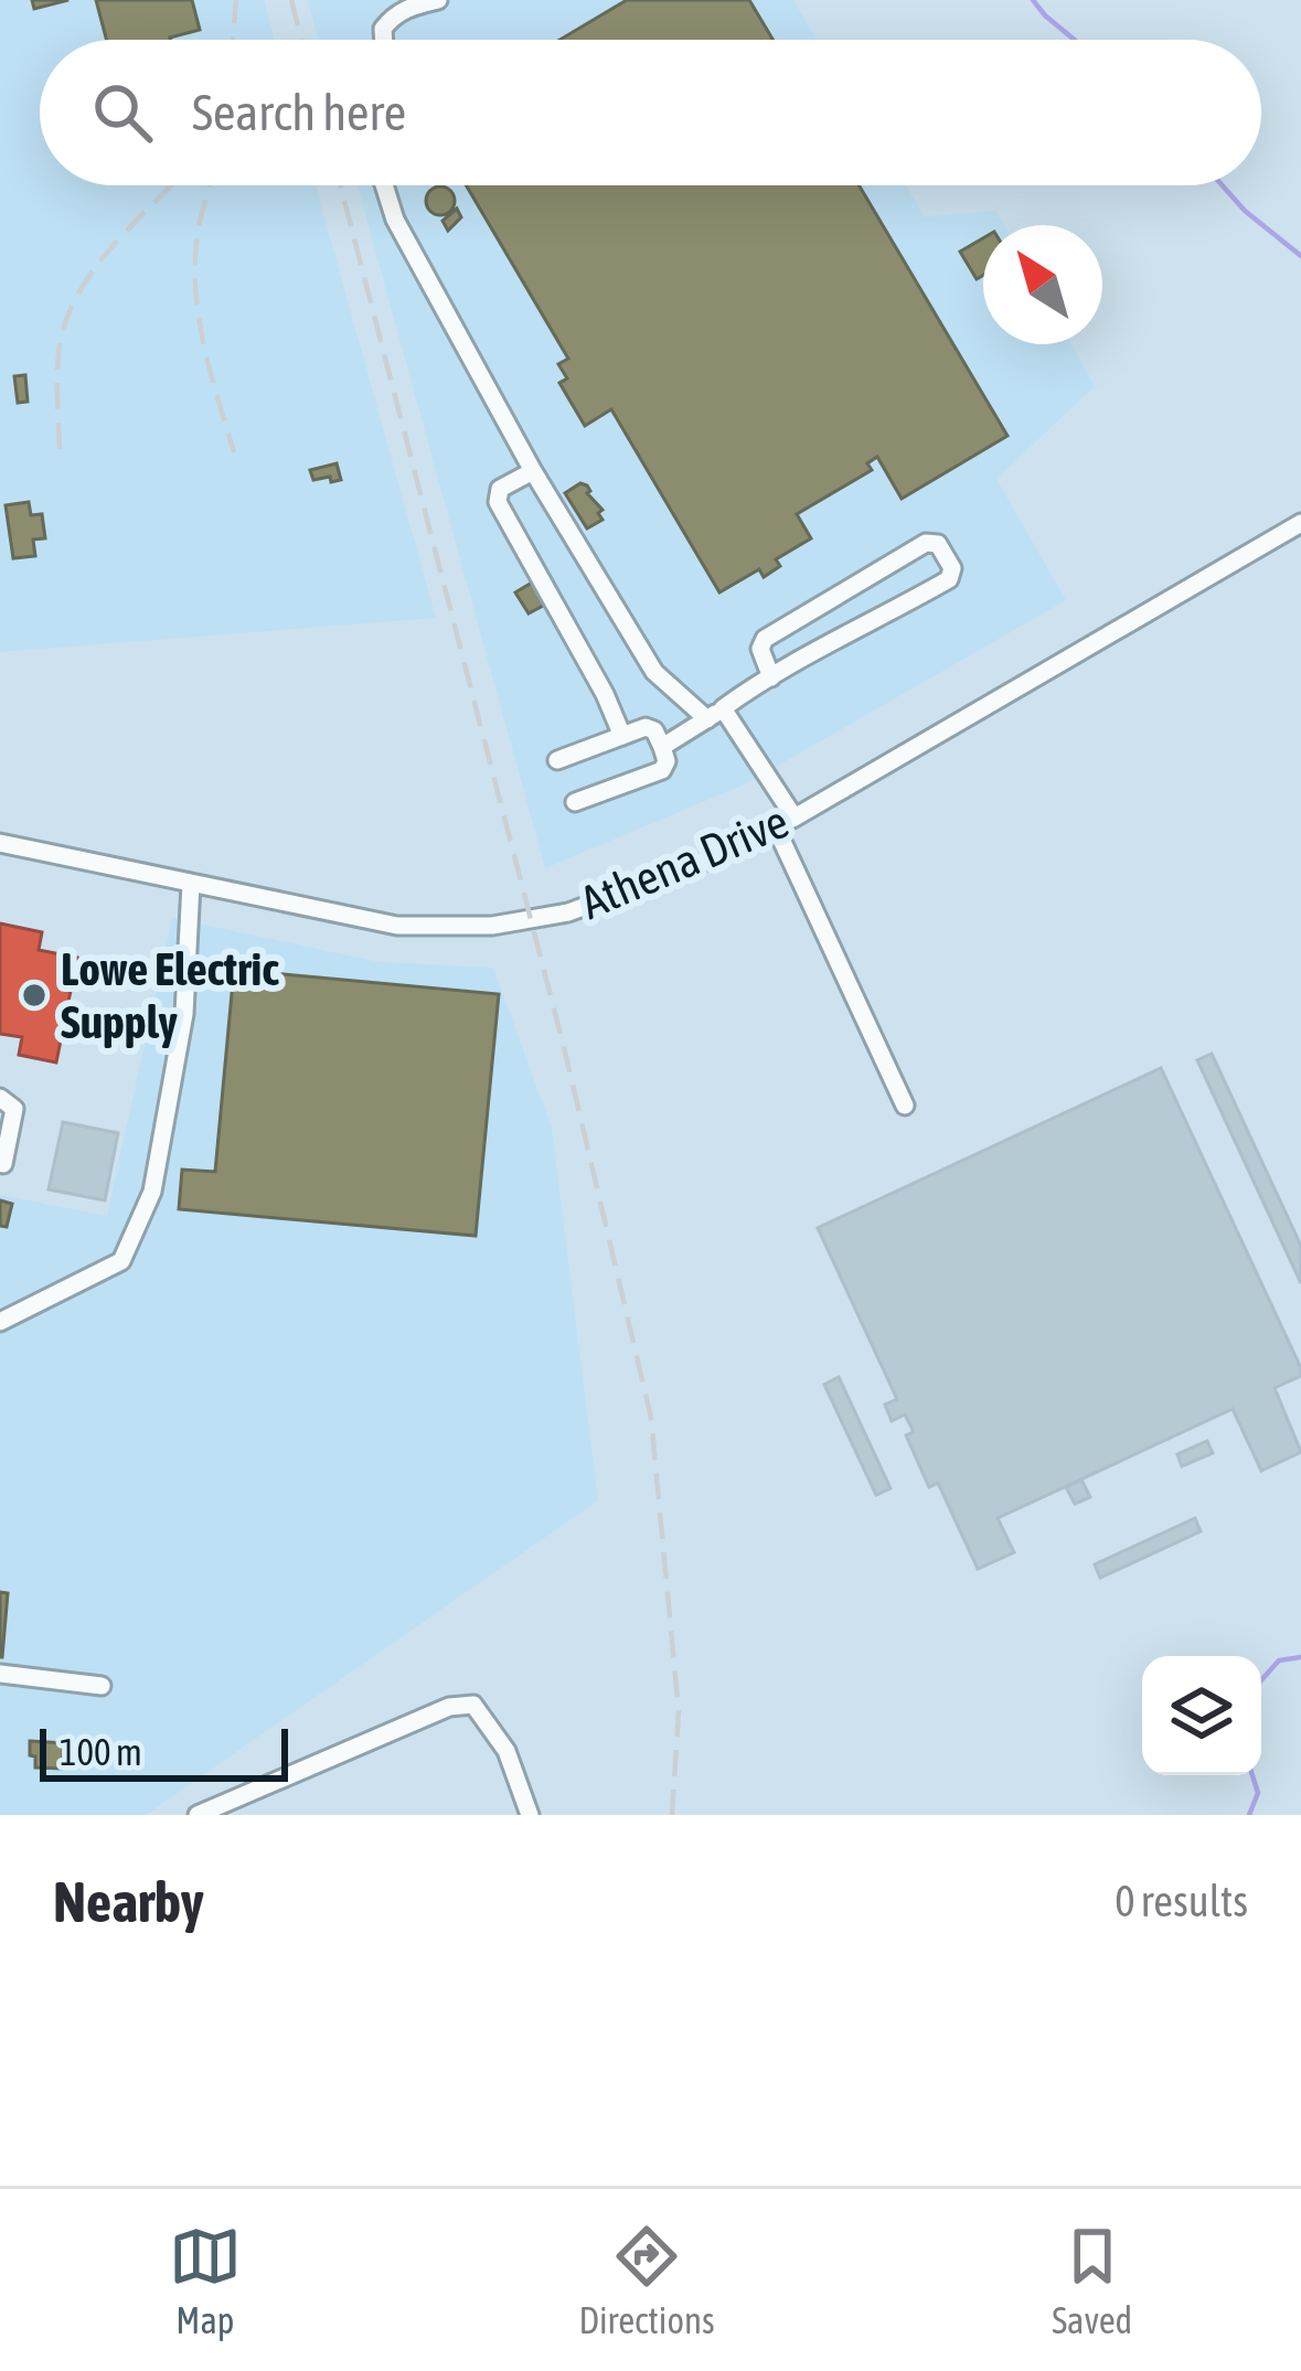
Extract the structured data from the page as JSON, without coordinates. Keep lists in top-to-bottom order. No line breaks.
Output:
{"streets":{"street":["Athena Drive"]},"places":["Lowe Electric Supply"],"scale_bar":"100 m","north":"top left","page":{"search":"Search here","scale":"100 m","heading":["Nearby","0 results"],"nav":["Map","Directions","Saved"]}}
